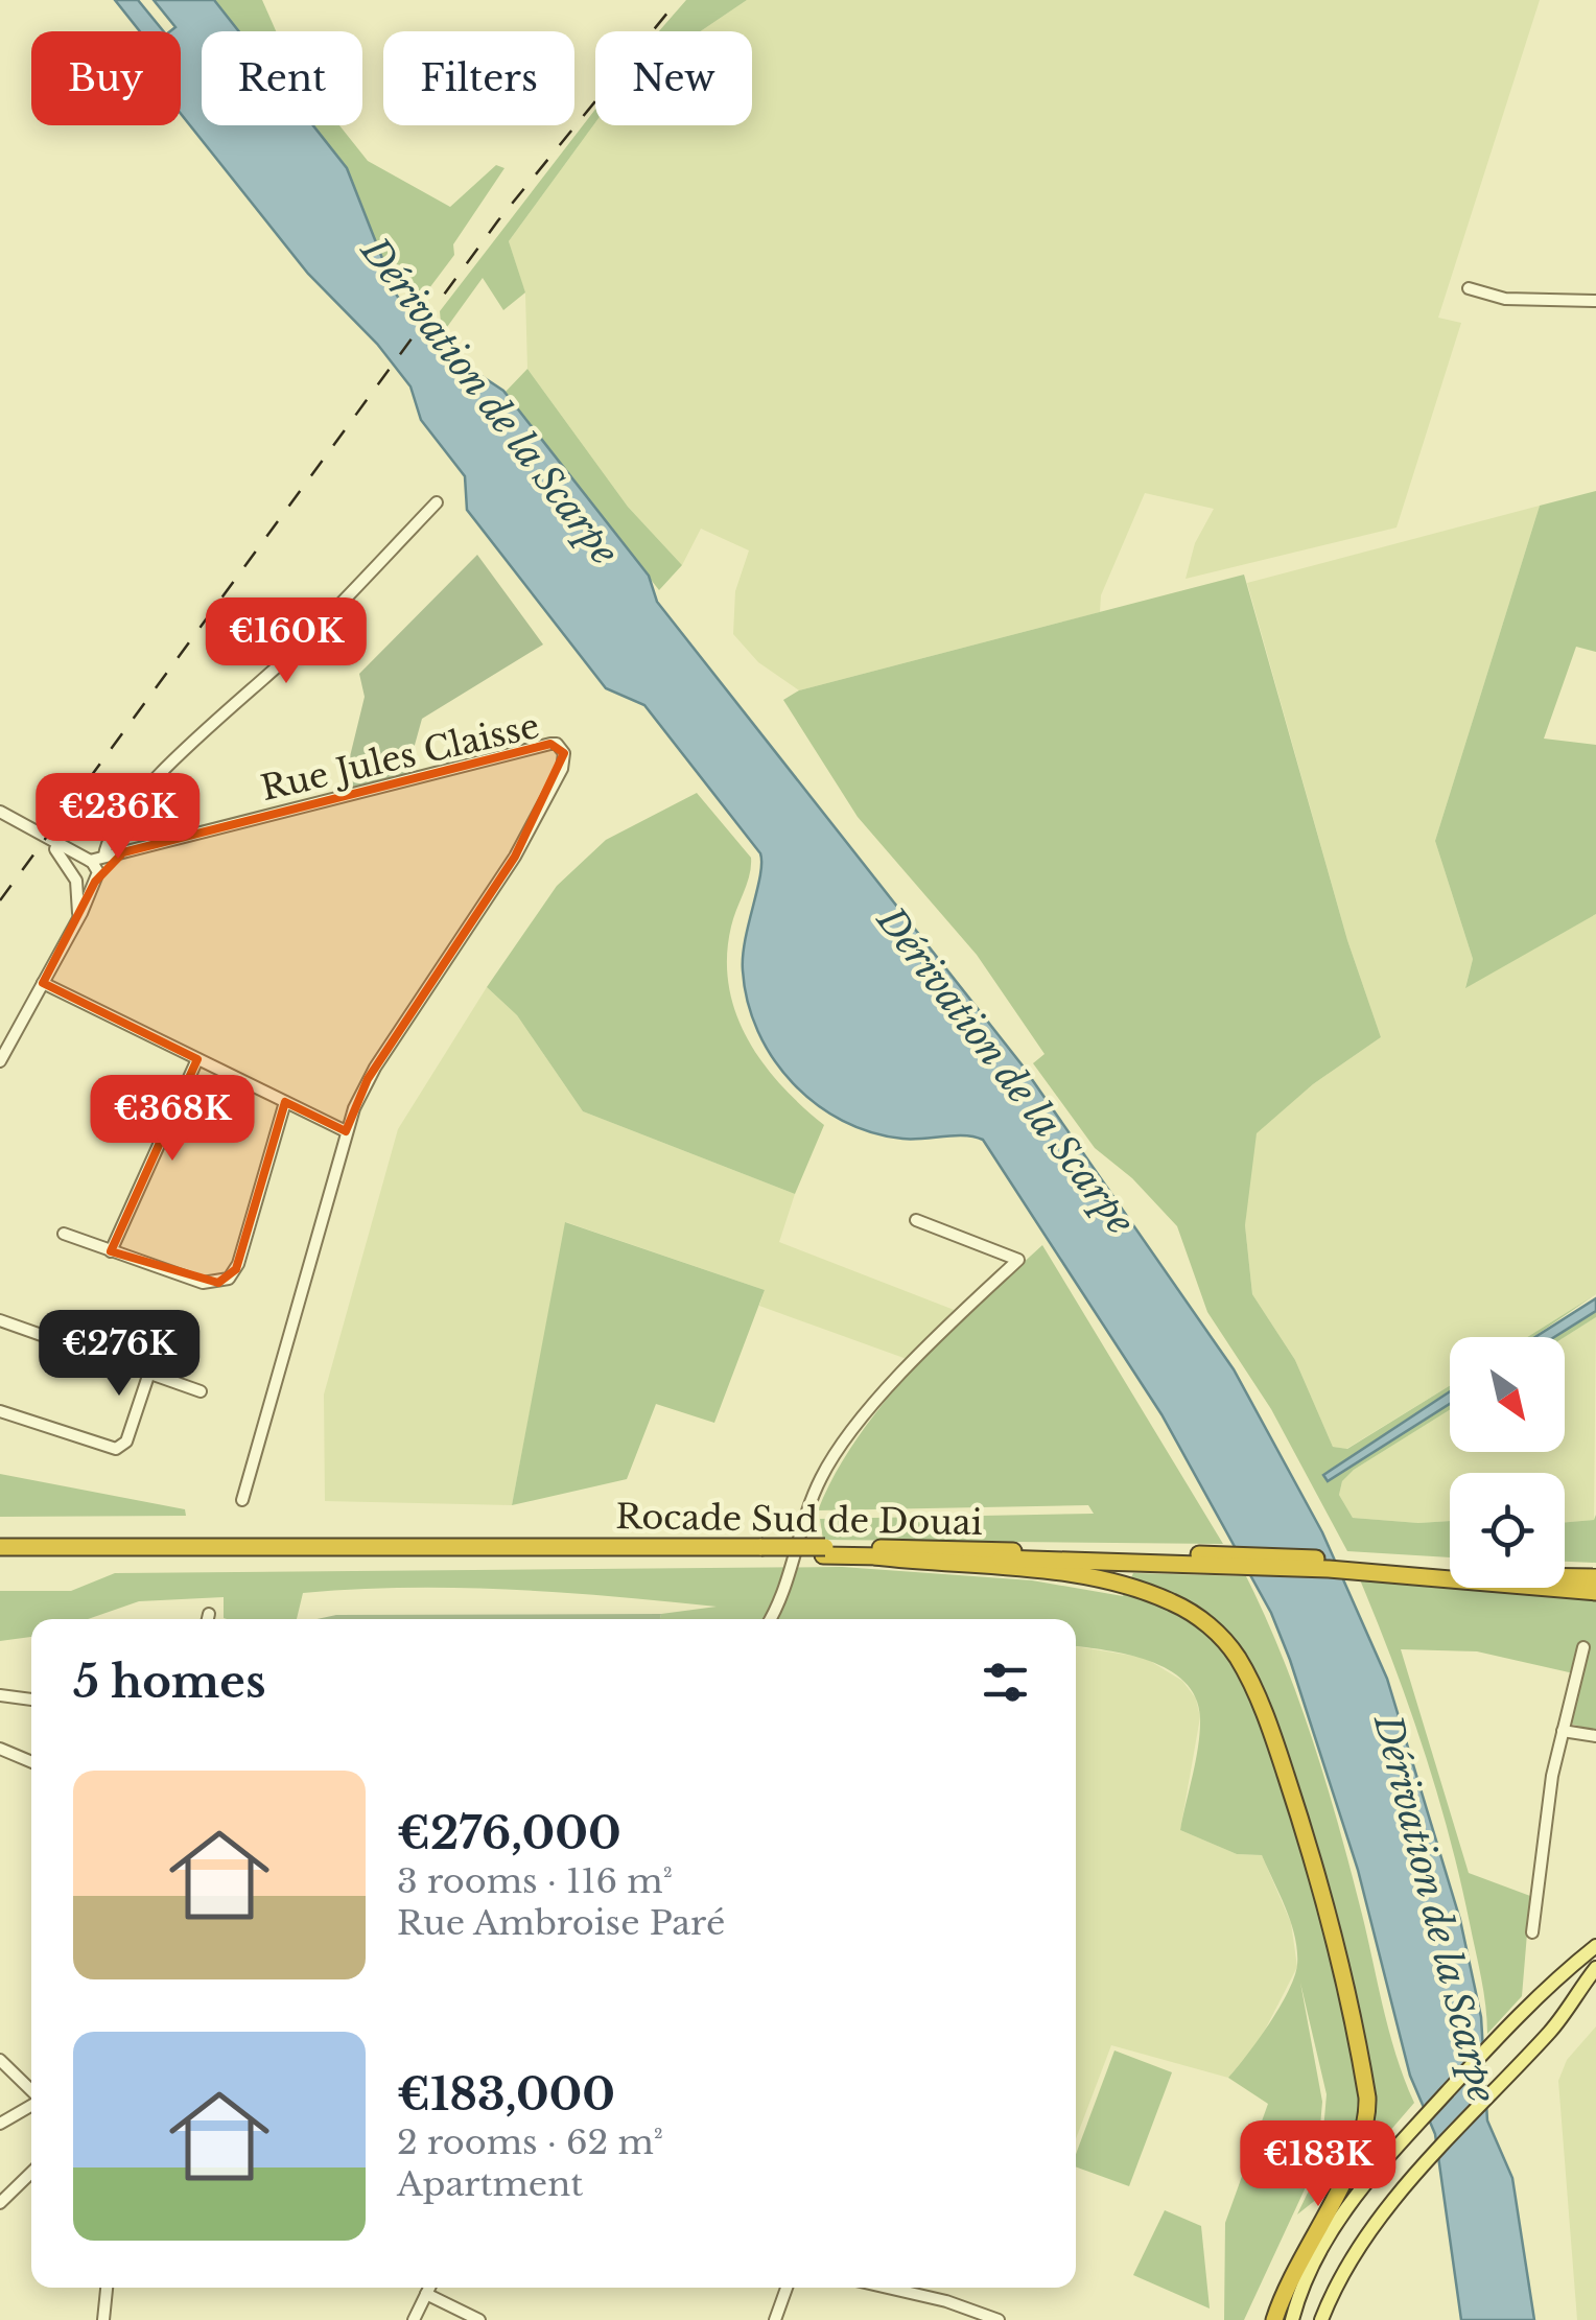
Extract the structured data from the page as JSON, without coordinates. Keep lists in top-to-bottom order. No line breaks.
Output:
{"streets":{"highway":["Rocade Sud de Douai"],"street":["Rue Jules Claisse"]},"water":["Dérivation de la Scarpe"],"north":"bottom right","page":{"chip":["Buy","Rent","Filters","New"],"price":["€160K","€236K","€368K","€276K","€183K"],"heading":"5 homes","list":[{"name":"€276,000","note":"3 rooms · 116 m² · Rue Ambroise Paré"},{"name":"€183,000","note":"2 rooms · 62 m² · Apartment"}]}}
